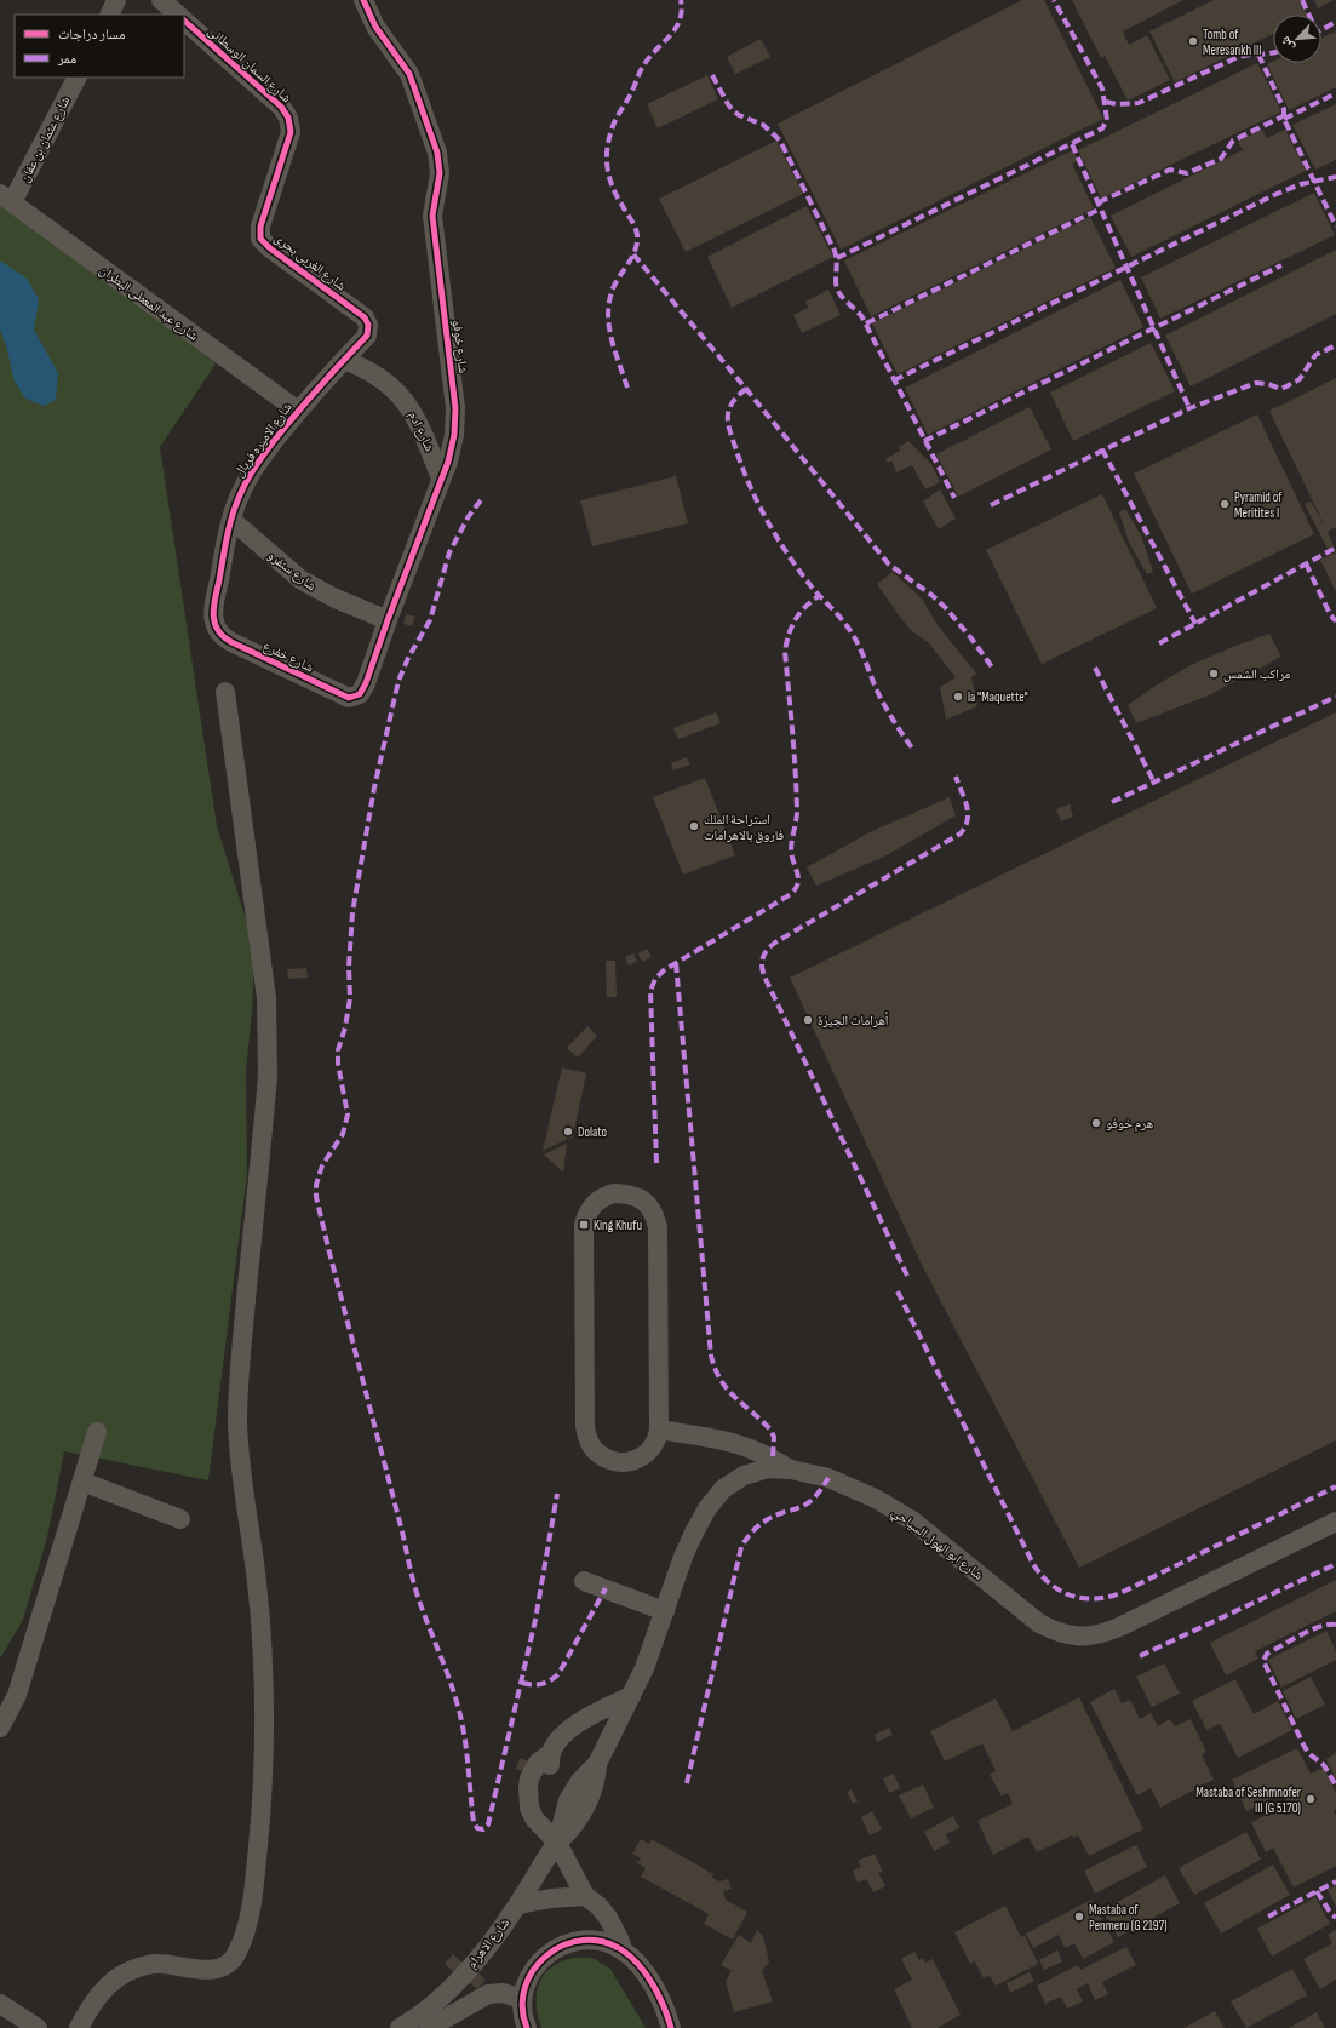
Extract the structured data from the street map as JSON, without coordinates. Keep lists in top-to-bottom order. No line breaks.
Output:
{"streets":{"street":["شارع السمان الوسطانى","شارع عثمان بن عفان","شارع الغربى بحرى","شارع عبد المعطى البطران","شارع خوفو","شارع ادم","شارع الاميره فريال","شارع سنفرو","شارع خفرع","شارع ابو الهول السياحي","شارع الاهرام"]},"crossings":[["شارع السمان الوسطانى","شارع الغربى بحرى"],["شارع عثمان بن عفان","شارع عبد المعطى البطران"],["شارع الغربى بحرى","شارع الاميره فريال"],["شارع عبد المعطى البطران","شارع الاميره فريال"],["شارع خوفو","شارع ادم"],["شارع خوفو","شارع سنفرو"],["شارع خوفو","شارع خفرع"],["شارع ادم","شارع الاميره فريال"],["شارع الاميره فريال","شارع سنفرو"],["شارع الاميره فريال","شارع خفرع"],["شارع ابو الهول السياحي","شارع الاهرام"]],"places":{"other":["Tomb of Meresankh III","Pyramid of Meritites I","مراكب الشمس","la \"Maquette\"","استراحة الملك فاروق بالاهرامات","أهرامات الجيزة","هرم خوفو","Dolato","Mastaba of Seshmnofer III (G 5170)","Mastaba of Penmeru (G 2197)"],"transit":["King Khufu"]},"legend":["مسار دراجات","ممر"],"north":"bottom left"}
